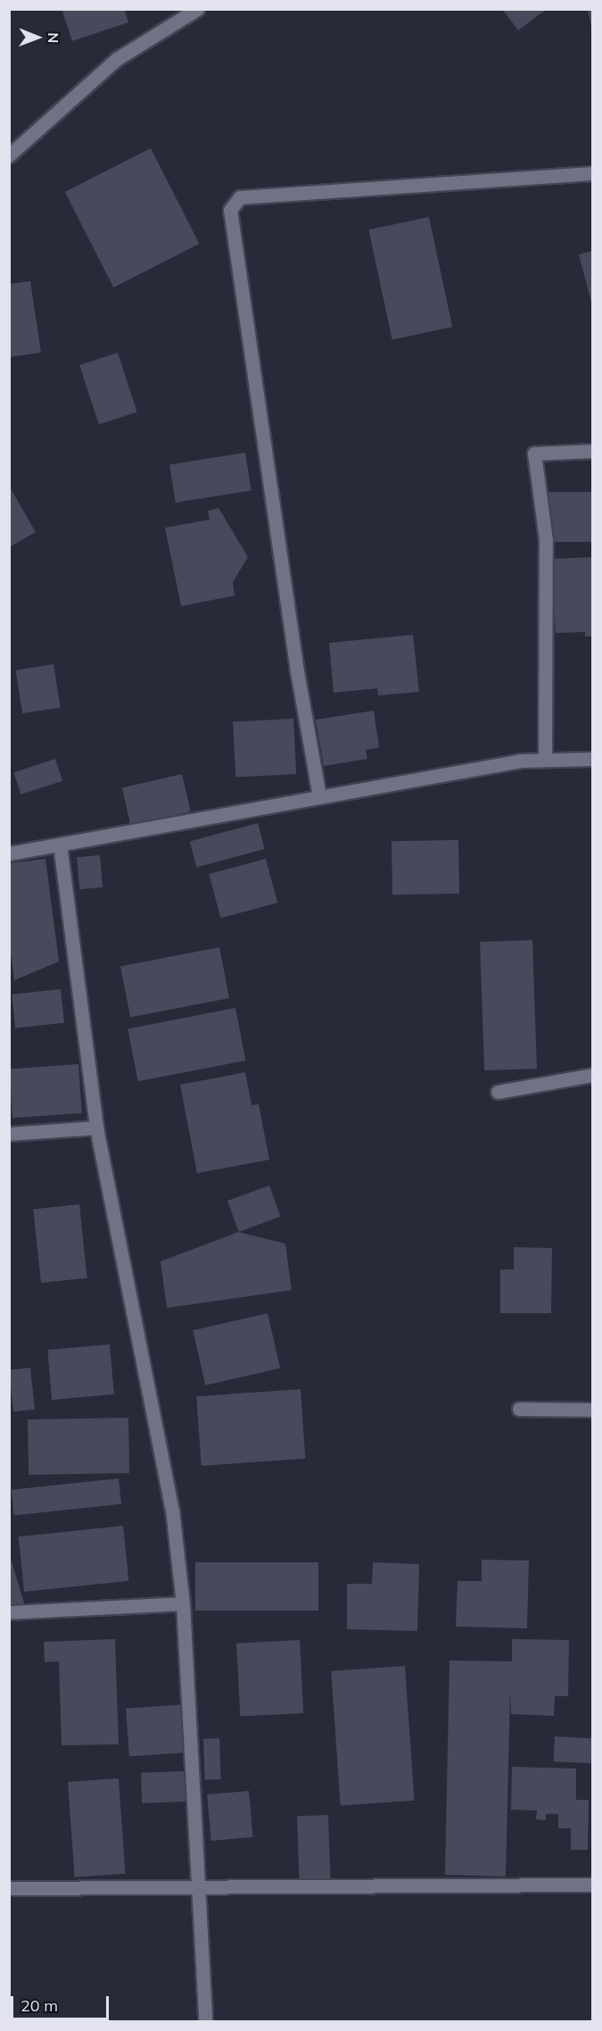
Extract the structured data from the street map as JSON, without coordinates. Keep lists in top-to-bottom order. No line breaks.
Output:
{"scale_bar":"20 m","north":"right"}
